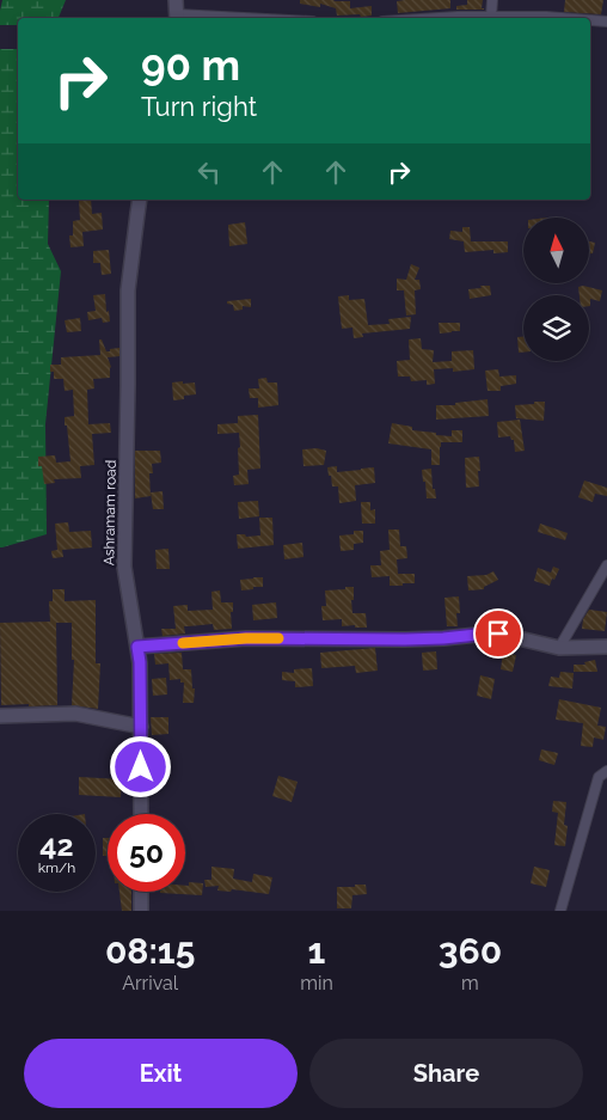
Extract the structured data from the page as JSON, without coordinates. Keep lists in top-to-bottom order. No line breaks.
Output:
{"streets":{"main road":["Ashramam road"]},"north":"top","page":{"turn":["90 m","Turn right"],"speed":"42 km/h","limit":"50","eta":["08:15","Arrival","1","min","360","m"],"buttons":["Exit","Share"]}}
